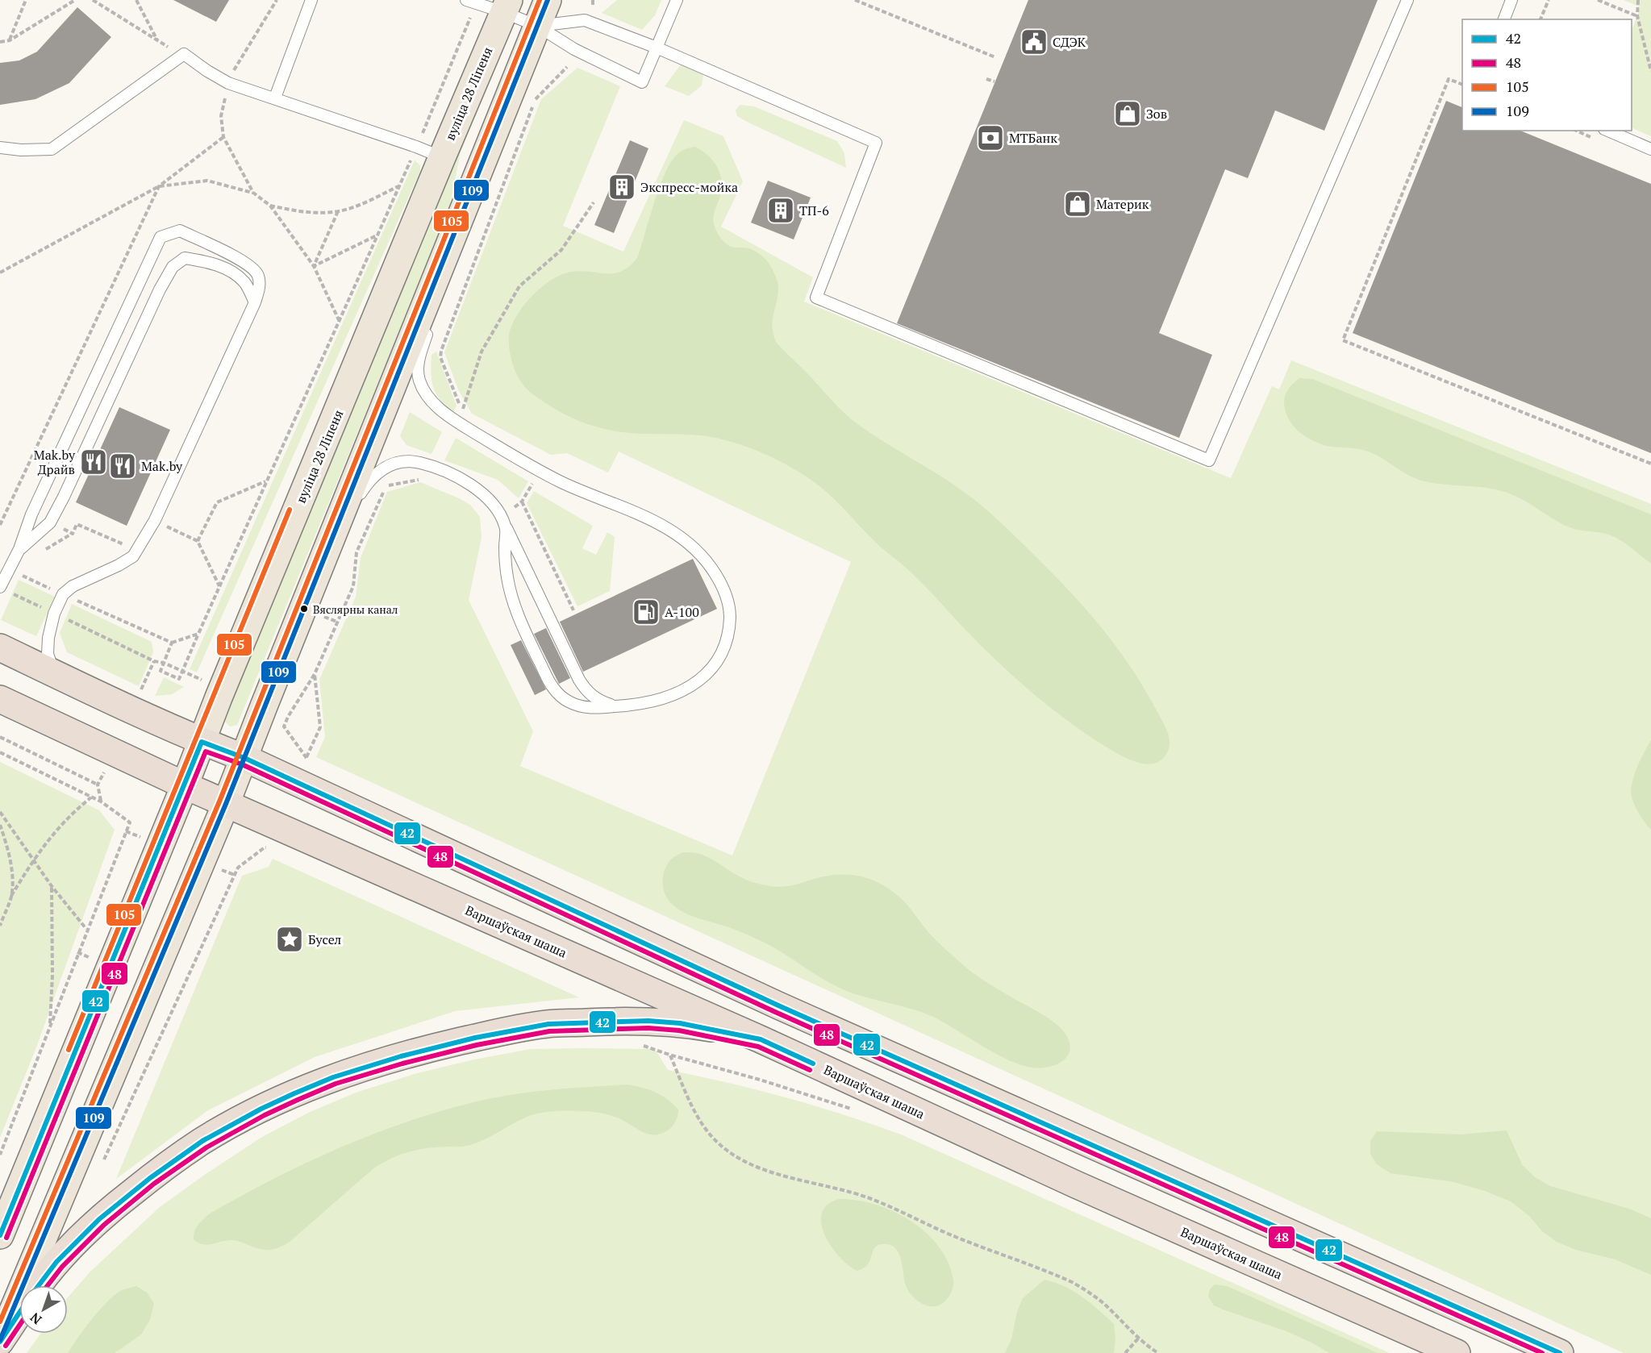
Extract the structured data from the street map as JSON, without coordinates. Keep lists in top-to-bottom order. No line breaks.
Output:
{"streets":{"highway":["Варшаўская шаша"],"main road":["вуліца 28 Ліпеня"]},"crossings":[["вуліца 28 Ліпеня","Варшаўская шаша"]],"places":{"public building":["СДЭК"],"shop":["Зов","Материк"],"bank":["МТБанк"],"building":["Экспресс-мойка","ТП-6"],"restaurant":["Маk.by Драйв","Mak.by"],"other":["Вяслярны канал"],"fuel station":["А-100"],"place":["Бусел"]},"lines":["transit line 105","transit line 109","transit line 42","transit line 48"],"legend":["42","48","105","109"],"north":"bottom left"}
